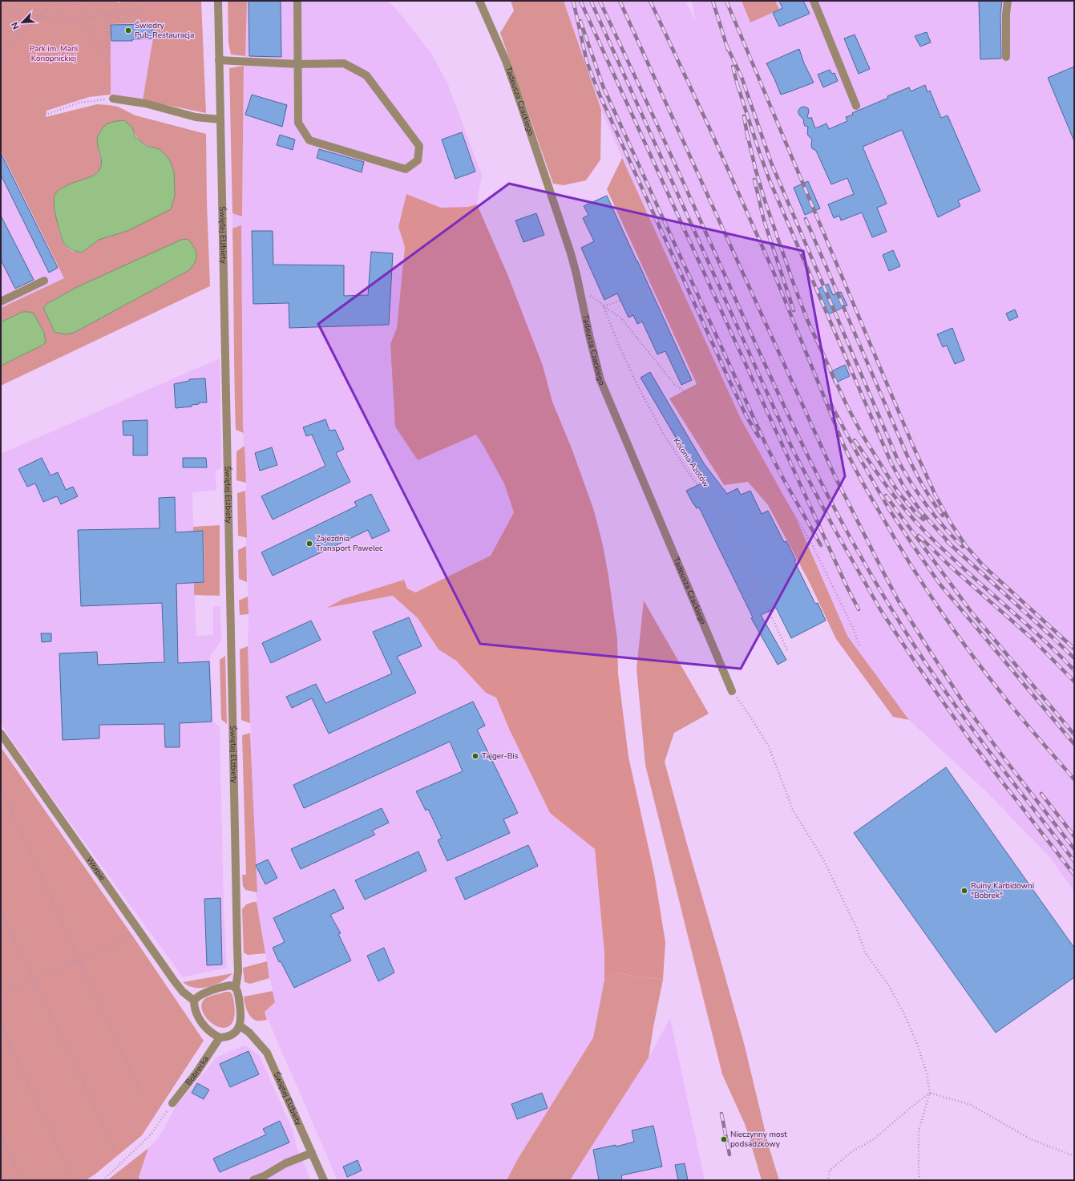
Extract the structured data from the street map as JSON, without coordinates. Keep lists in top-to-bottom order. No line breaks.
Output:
{"streets":{"street":["Tadeusza Czackiego","Świętej Elżbiety","Worpie","Bobrecka"],"path":["Kolonia Azotów"]},"crossings":[["Świętej Elżbiety","Worpie"],["Świętej Elżbiety","Bobrecka"],["Worpie","Bobrecka"]],"parks":["Park im. Marii Konopnickiej"],"places":["Świedry Pub-Restauracja","Zajezdnia Transport Pawelec","Tajger-Bis","Ruiny Karbidowni \"Bobrek\"","Nieczynny most podsadzkowy"],"north":"bottom left"}
